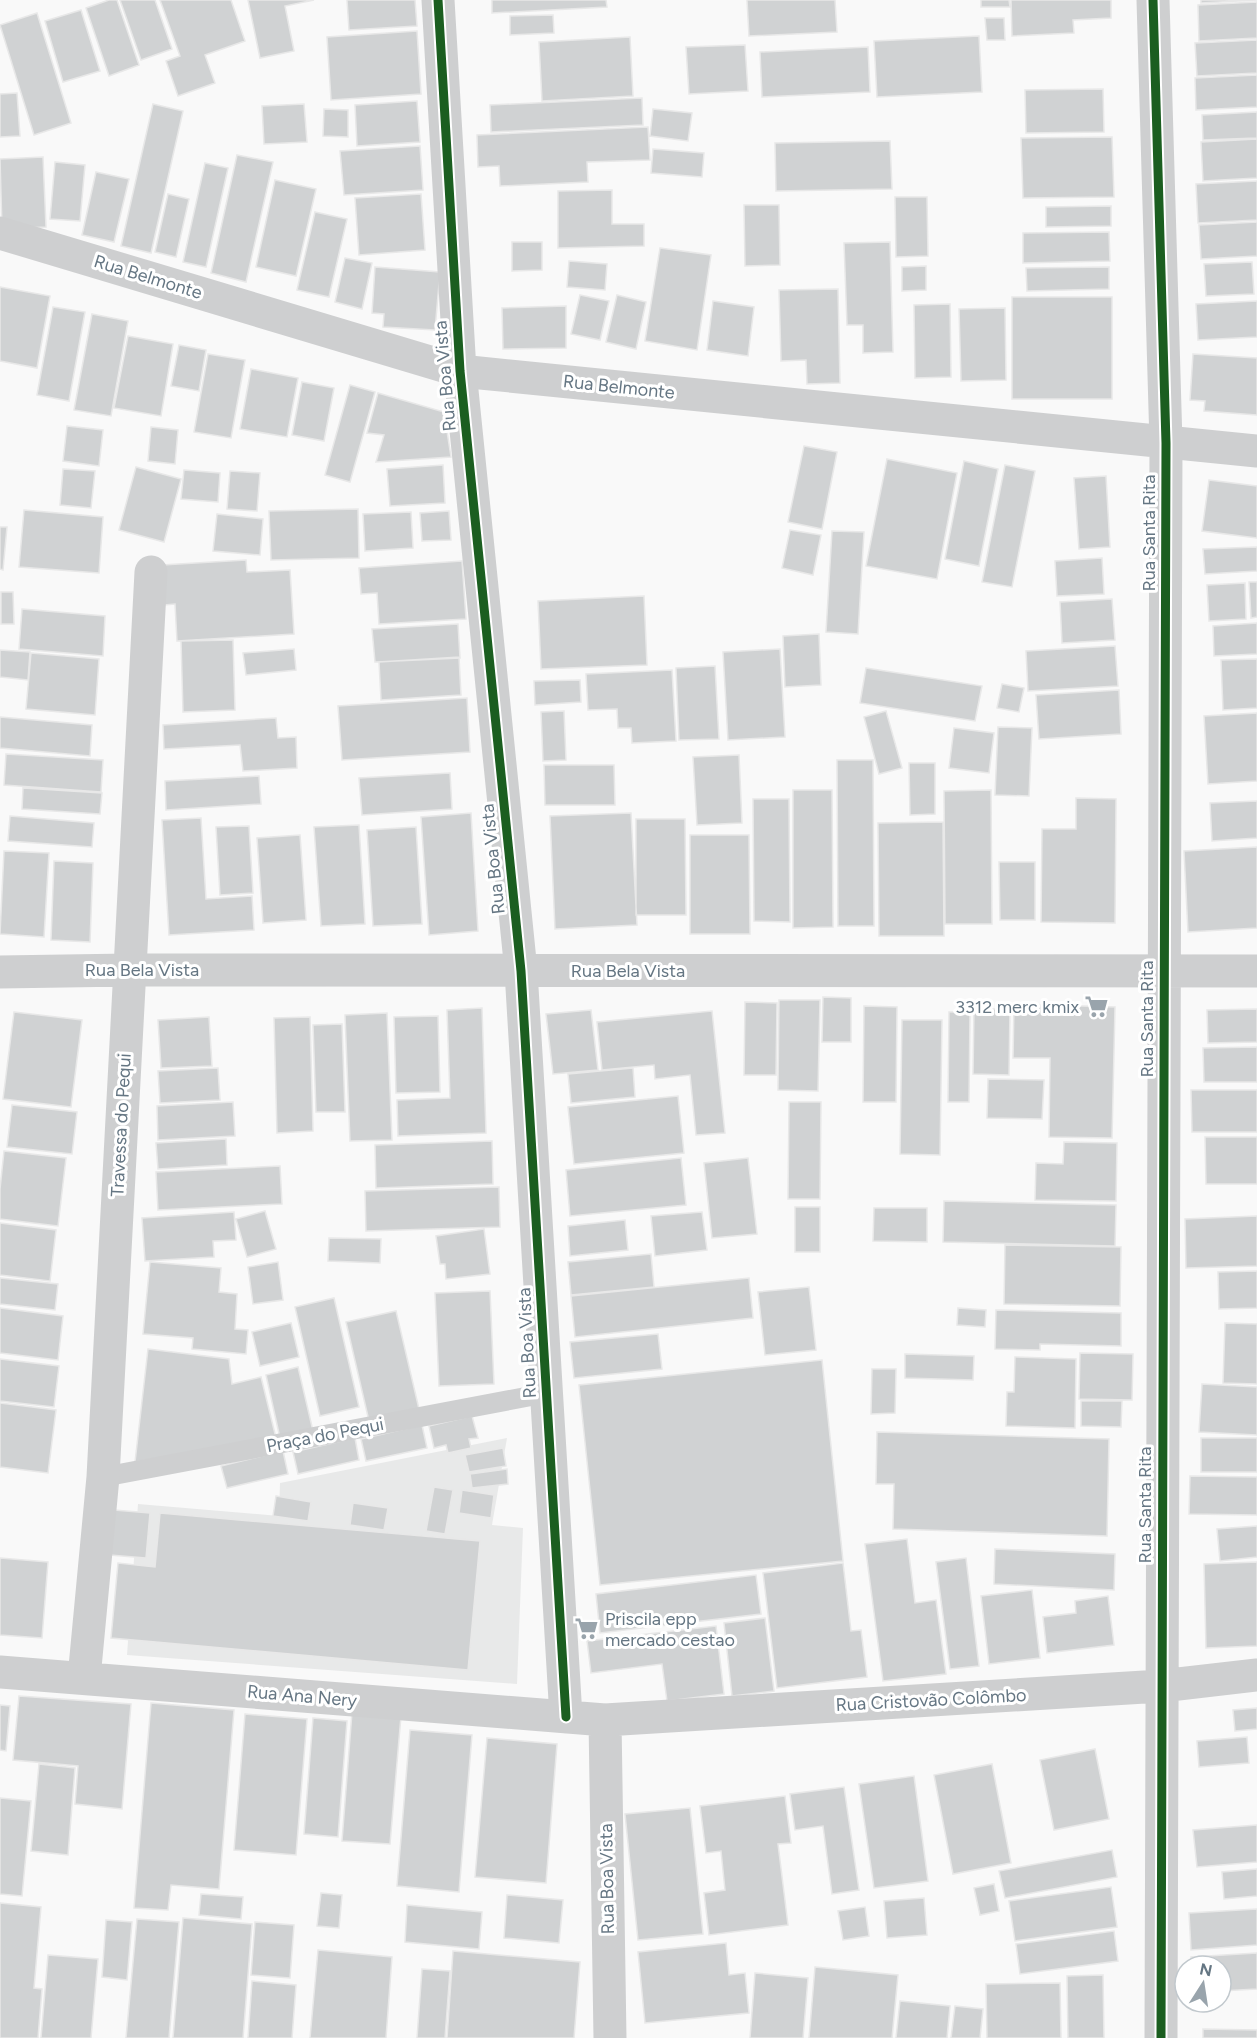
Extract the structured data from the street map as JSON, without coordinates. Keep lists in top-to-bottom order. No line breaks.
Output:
{"streets":{"street":["Rua Belmonte","Rua Boa Vista","Rua Santa Rita","Rua Bela Vista","Travessa do Pequi","Rua Ana Nery","Rua Cristovão Colômbo"],"lane":["Praça do Pequi"]},"crossings":[["Rua Belmonte","Rua Boa Vista"],["Rua Belmonte","Rua Santa Rita"],["Rua Boa Vista","Rua Bela Vista"],["Rua Boa Vista","Praça do Pequi"],["Rua Boa Vista","Rua Ana Nery"],["Rua Boa Vista","Rua Cristovão Colômbo"],["Rua Santa Rita","Rua Bela Vista"],["Rua Santa Rita","Rua Cristovão Colômbo"],["Rua Bela Vista","Travessa do Pequi"],["Travessa do Pequi","Praça do Pequi"],["Travessa do Pequi","Rua Ana Nery"],["Rua Ana Nery","Rua Cristovão Colômbo"]],"places":{"supermarket":["3312 merc kmix","Priscila epp mercado cestao"]},"north":"top"}
